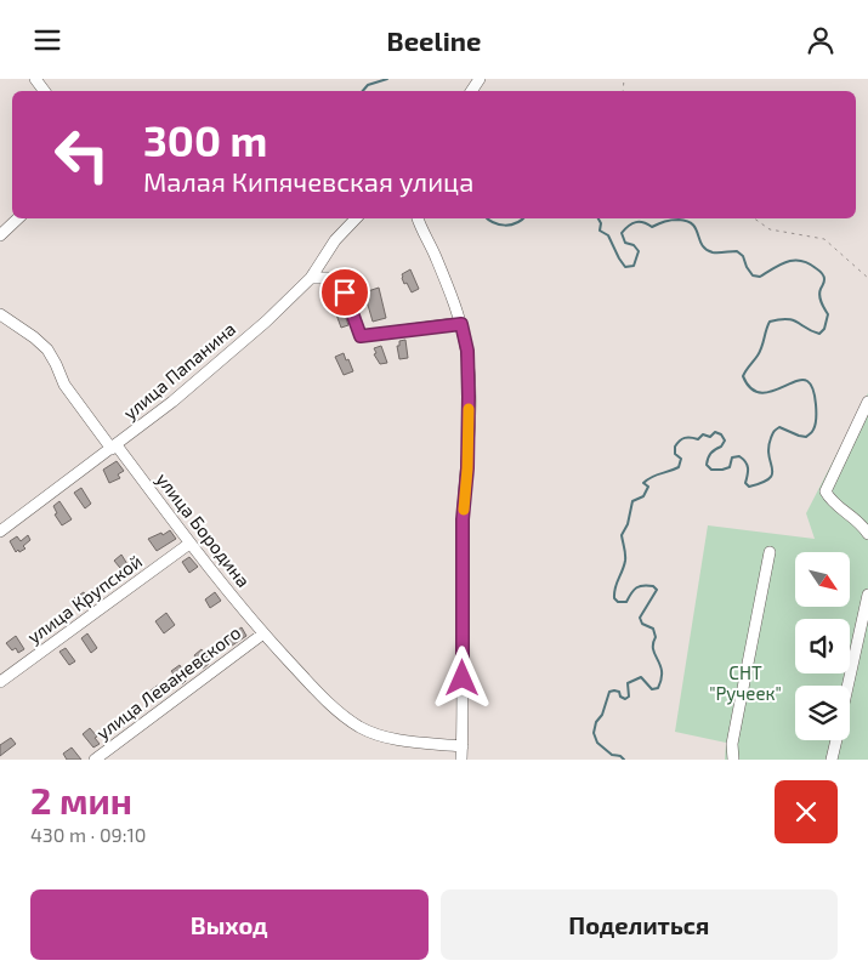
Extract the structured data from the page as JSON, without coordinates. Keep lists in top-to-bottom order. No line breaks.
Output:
{"streets":{"street":["улица Папанина","улица Бородина","улица Крупской","улица Леваневского"]},"crossings":[["улица Папанина","улица Бородина"],["улица Бородина","улица Крупской"],["улица Бородина","улица Леваневского"]],"parks":["СНТ \"Ручеек\""],"north":"bottom right","page":{"header":"Beeline","turn":["300 m","Малая Кипячевская улица"],"heading":["2 мин","430 m · 09:10"],"buttons":["Выход","Поделиться"]}}
